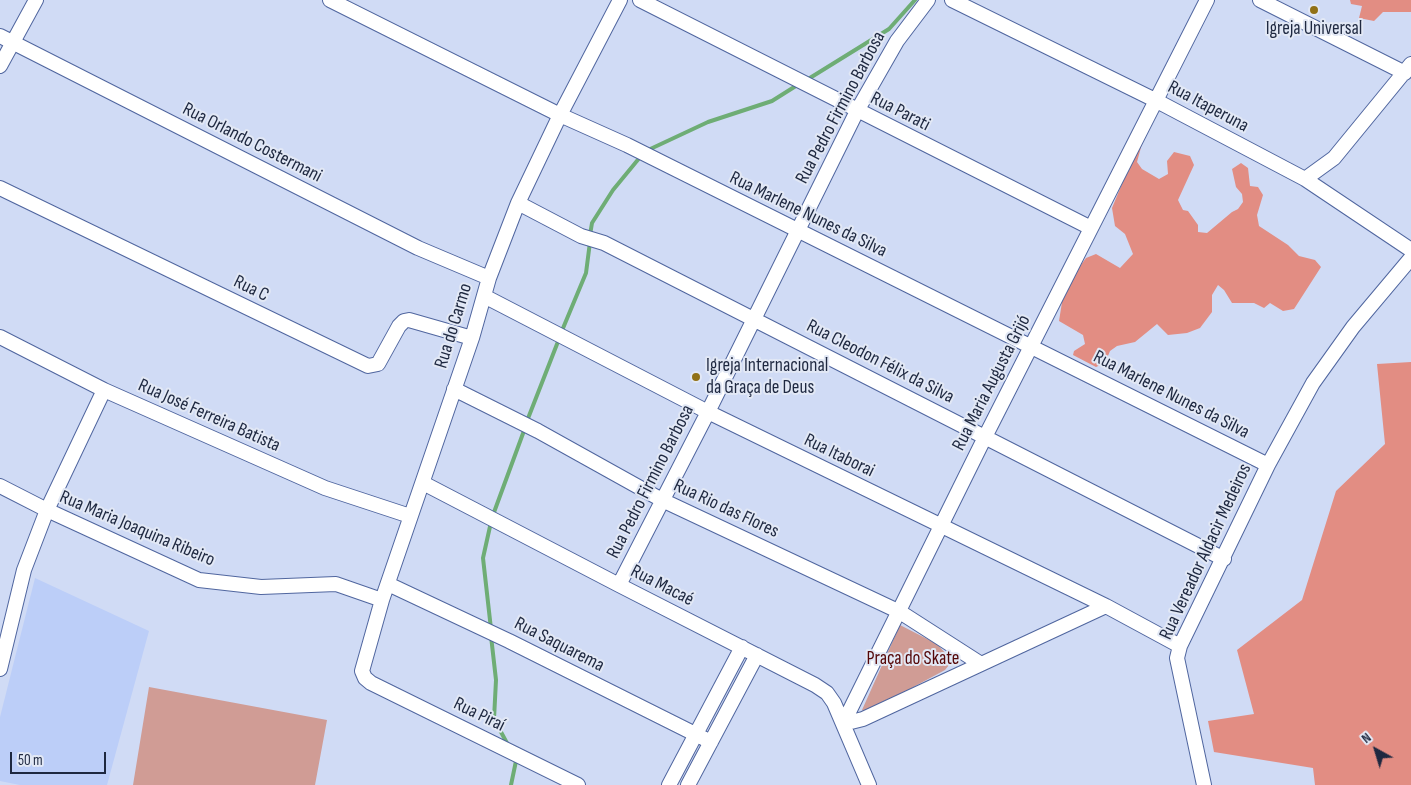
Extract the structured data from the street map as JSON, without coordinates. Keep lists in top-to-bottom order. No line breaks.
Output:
{"streets":{"street":["Rua Itaperuna","Rua Pedro Firmino Barbosa","Rua Parati","Rua Orlando Costermani","Rua Marlene Nunes da Silva","Rua C","Rua do Carmo","Rua Cleodon Félix da Silva","Rua Maria Augusta Grijó","Rua José Ferreira Batista","Rua Itaborai","Rua Rio das Flores","Rua Maria Joaquina Ribeiro","Rua Vereador Aldacir Medeiros","Rua Macaé","Rua Saquarema","Rua Piraí"]},"crossings":[["Rua Itaperuna","Rua Maria Augusta Grijó"],["Rua Pedro Firmino Barbosa","Rua Parati"],["Rua Pedro Firmino Barbosa","Rua Marlene Nunes da Silva"],["Rua Pedro Firmino Barbosa","Rua Cleodon Félix da Silva"],["Rua Pedro Firmino Barbosa","Rua Itaborai"],["Rua Pedro Firmino Barbosa","Rua Rio das Flores"],["Rua Pedro Firmino Barbosa","Rua Macaé"],["Rua Parati","Rua Maria Augusta Grijó"],["Rua Orlando Costermani","Rua do Carmo"],["Rua Marlene Nunes da Silva","Rua do Carmo"],["Rua Marlene Nunes da Silva","Rua Maria Augusta Grijó"],["Rua Marlene Nunes da Silva","Rua Vereador Aldacir Medeiros"],["Rua C","Rua do Carmo"],["Rua do Carmo","Rua Cleodon Félix da Silva"],["Rua do Carmo","Rua José Ferreira Batista"],["Rua do Carmo","Rua Itaborai"],["Rua do Carmo","Rua Rio das Flores"],["Rua do Carmo","Rua Maria Joaquina Ribeiro"],["Rua do Carmo","Rua Macaé"],["Rua do Carmo","Rua Saquarema"],["Rua do Carmo","Rua Piraí"],["Rua Cleodon Félix da Silva","Rua Maria Augusta Grijó"],["Rua Cleodon Félix da Silva","Rua Vereador Aldacir Medeiros"],["Rua Maria Augusta Grijó","Rua Itaborai"],["Rua Maria Augusta Grijó","Rua Rio das Flores"],["Rua Maria Augusta Grijó","Rua Macaé"],["Rua Itaborai","Rua Vereador Aldacir Medeiros"]],"parks":["Praça do Skate"],"places":["Igreja Universal","Igreja Internacional da Graça de Deus"],"scale_bar":"50 m","north":"top left"}
